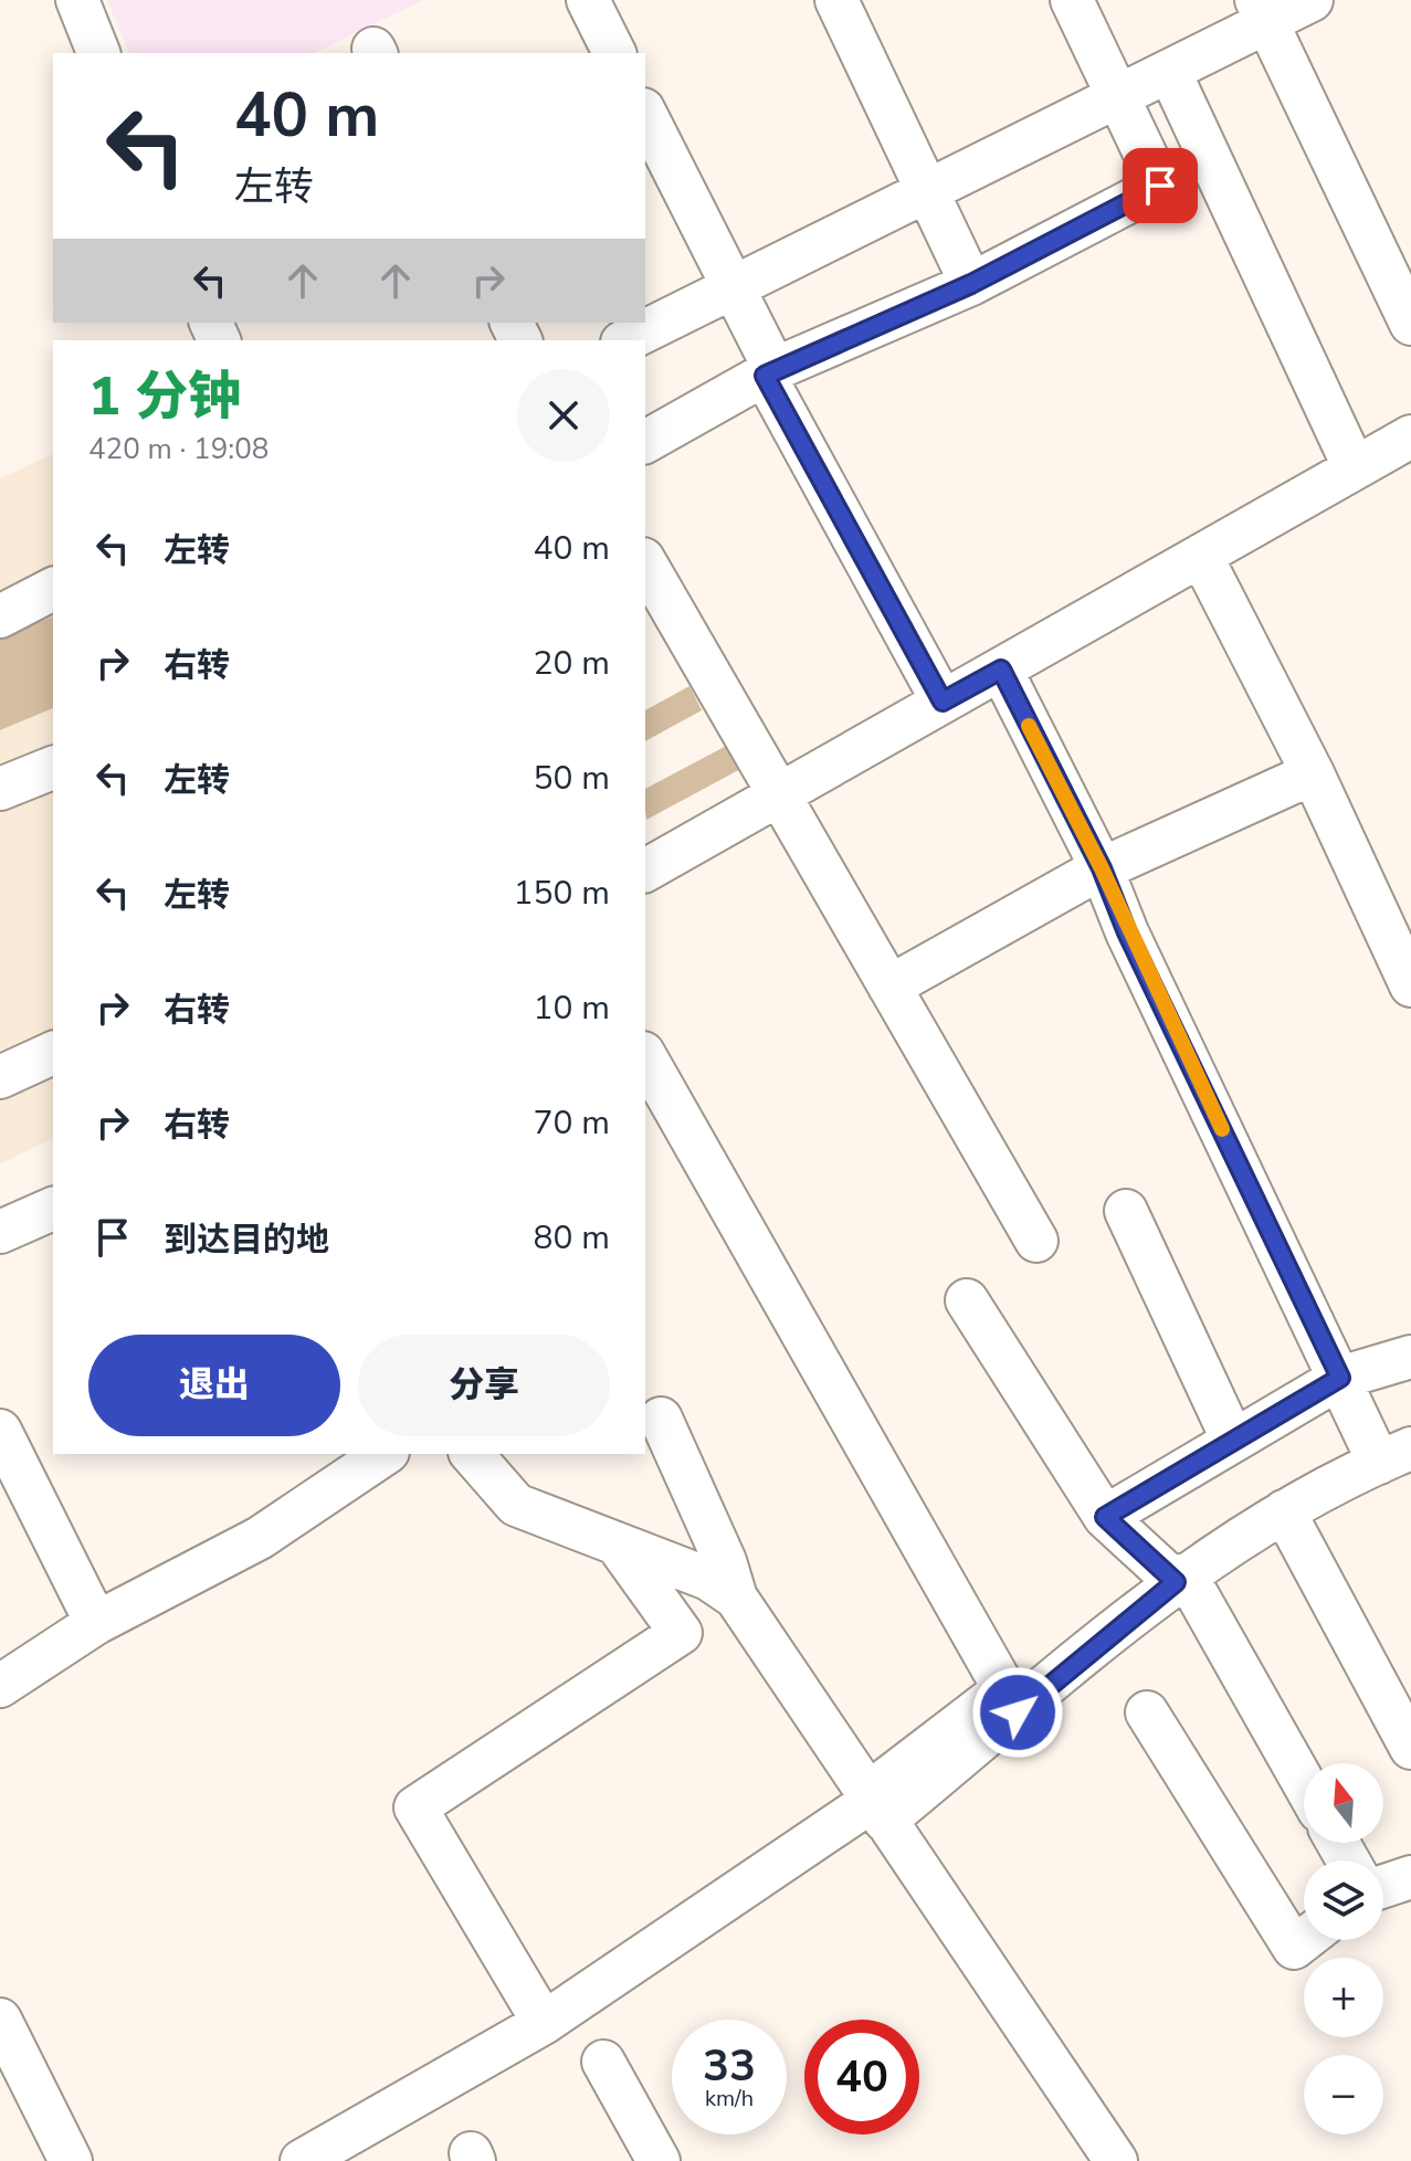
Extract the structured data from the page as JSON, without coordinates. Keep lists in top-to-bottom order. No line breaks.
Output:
{"north":"top","page":{"turn":["40 m","左转"],"heading":["1 分钟","420 m · 19:08"],"list":[{"name":"左转","value":"40 m"},{"name":"右转","value":"20 m"},{"name":"左转","value":"50 m"},{"name":"左转","value":"150 m"},{"name":"右转","value":"10 m"},{"name":"右转","value":"70 m"},{"name":"到达目的地","value":"80 m"}],"buttons":["退出","分享"],"map_buttons":["+","−"],"speed":"33 km/h","limit":"40"}}
